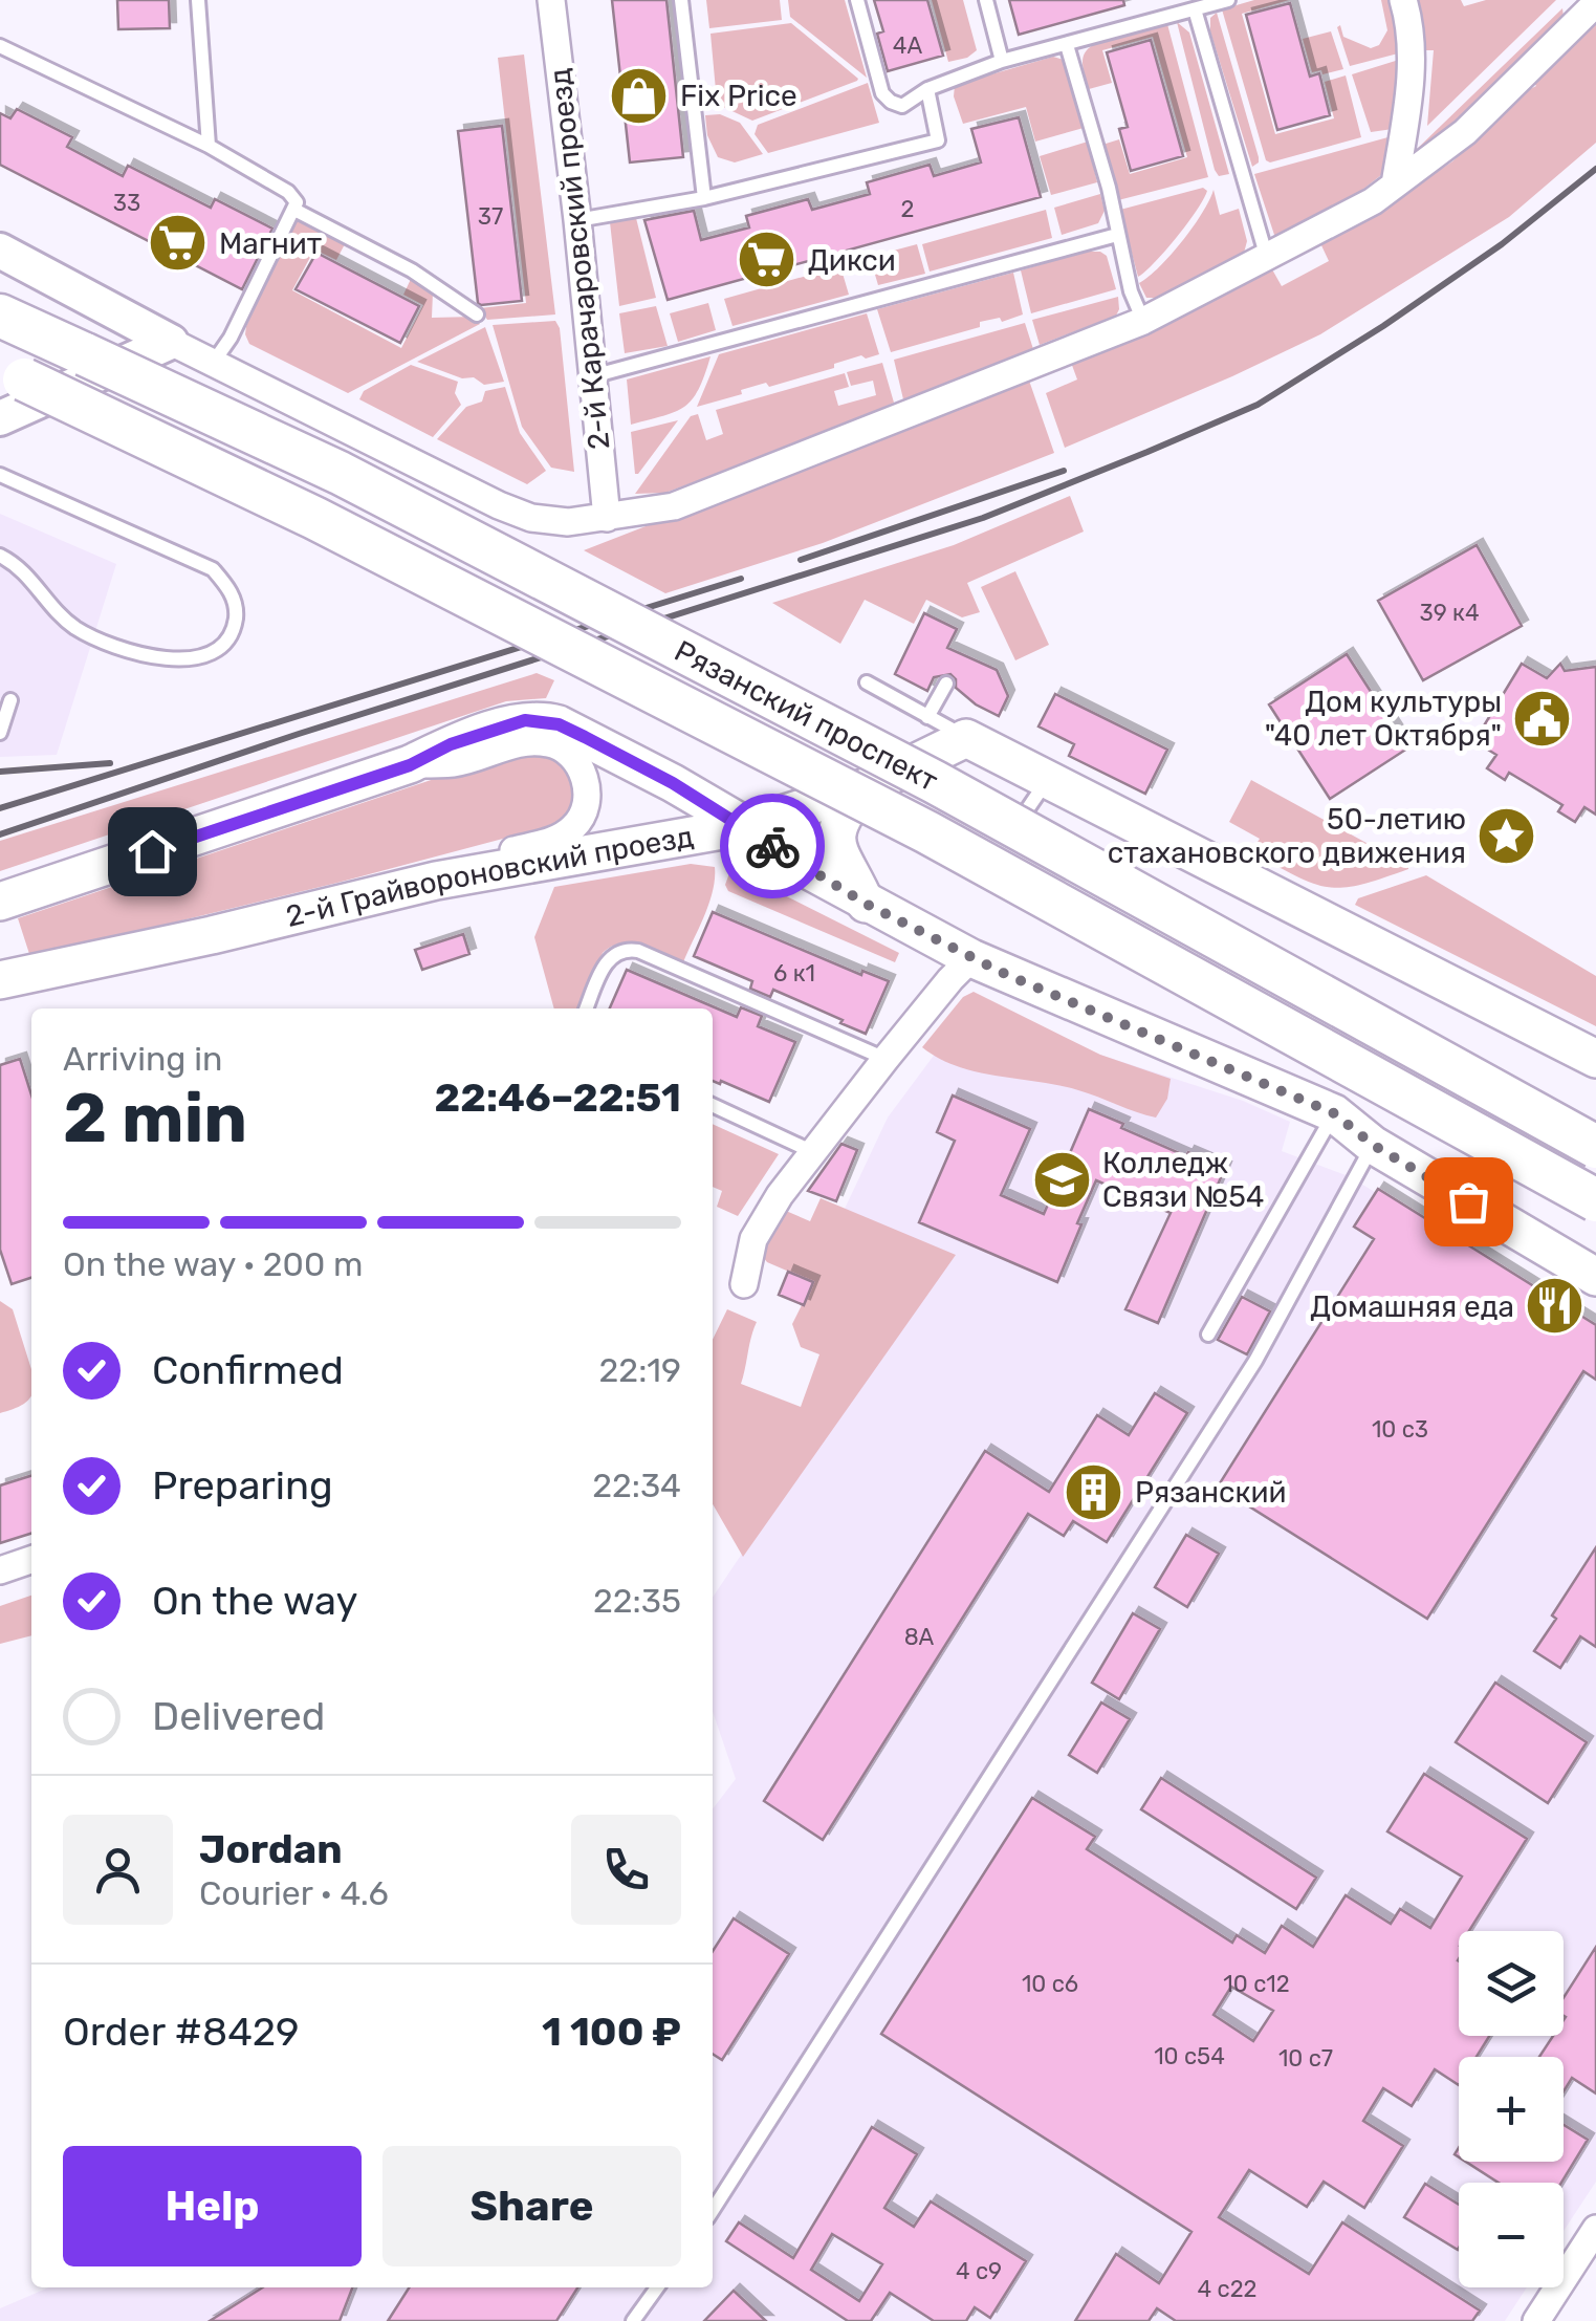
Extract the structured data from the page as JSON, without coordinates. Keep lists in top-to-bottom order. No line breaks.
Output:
{"streets":{"main road":["Рязанский проспект","2-й Грайвороновский проезд"],"street":["2-й Карачаровский проезд"]},"places":{"shop":["Fix Price"],"supermarket":["Магнит","Дикси"],"public building":["Дом культуры \"40 лет Октября\""],"place":["50-летию стахановского движения"],"school or university":["Колледж Связи №54"],"restaurant":["Домашняя еда"],"building":["Рязанский"]},"house_numbers":["4А","33","2","37","39 к4","6 к1","10 с3","8А","10 с6","10 с12","10 с54","10 с7","4 с9","4 с22"],"page":{"heading":["2 min","Arriving in","22:46–22:51"],"panel":["Jordan","Courier · 4.6","Order #8429","1 100 ₽"],"bar":"On the way · 200 m","list":[["Confirmed","22:19"],["Preparing","22:34"],["On the way","22:35"],"Delivered"],"map_buttons":["+","−"],"buttons":["Help","Share"]}}
